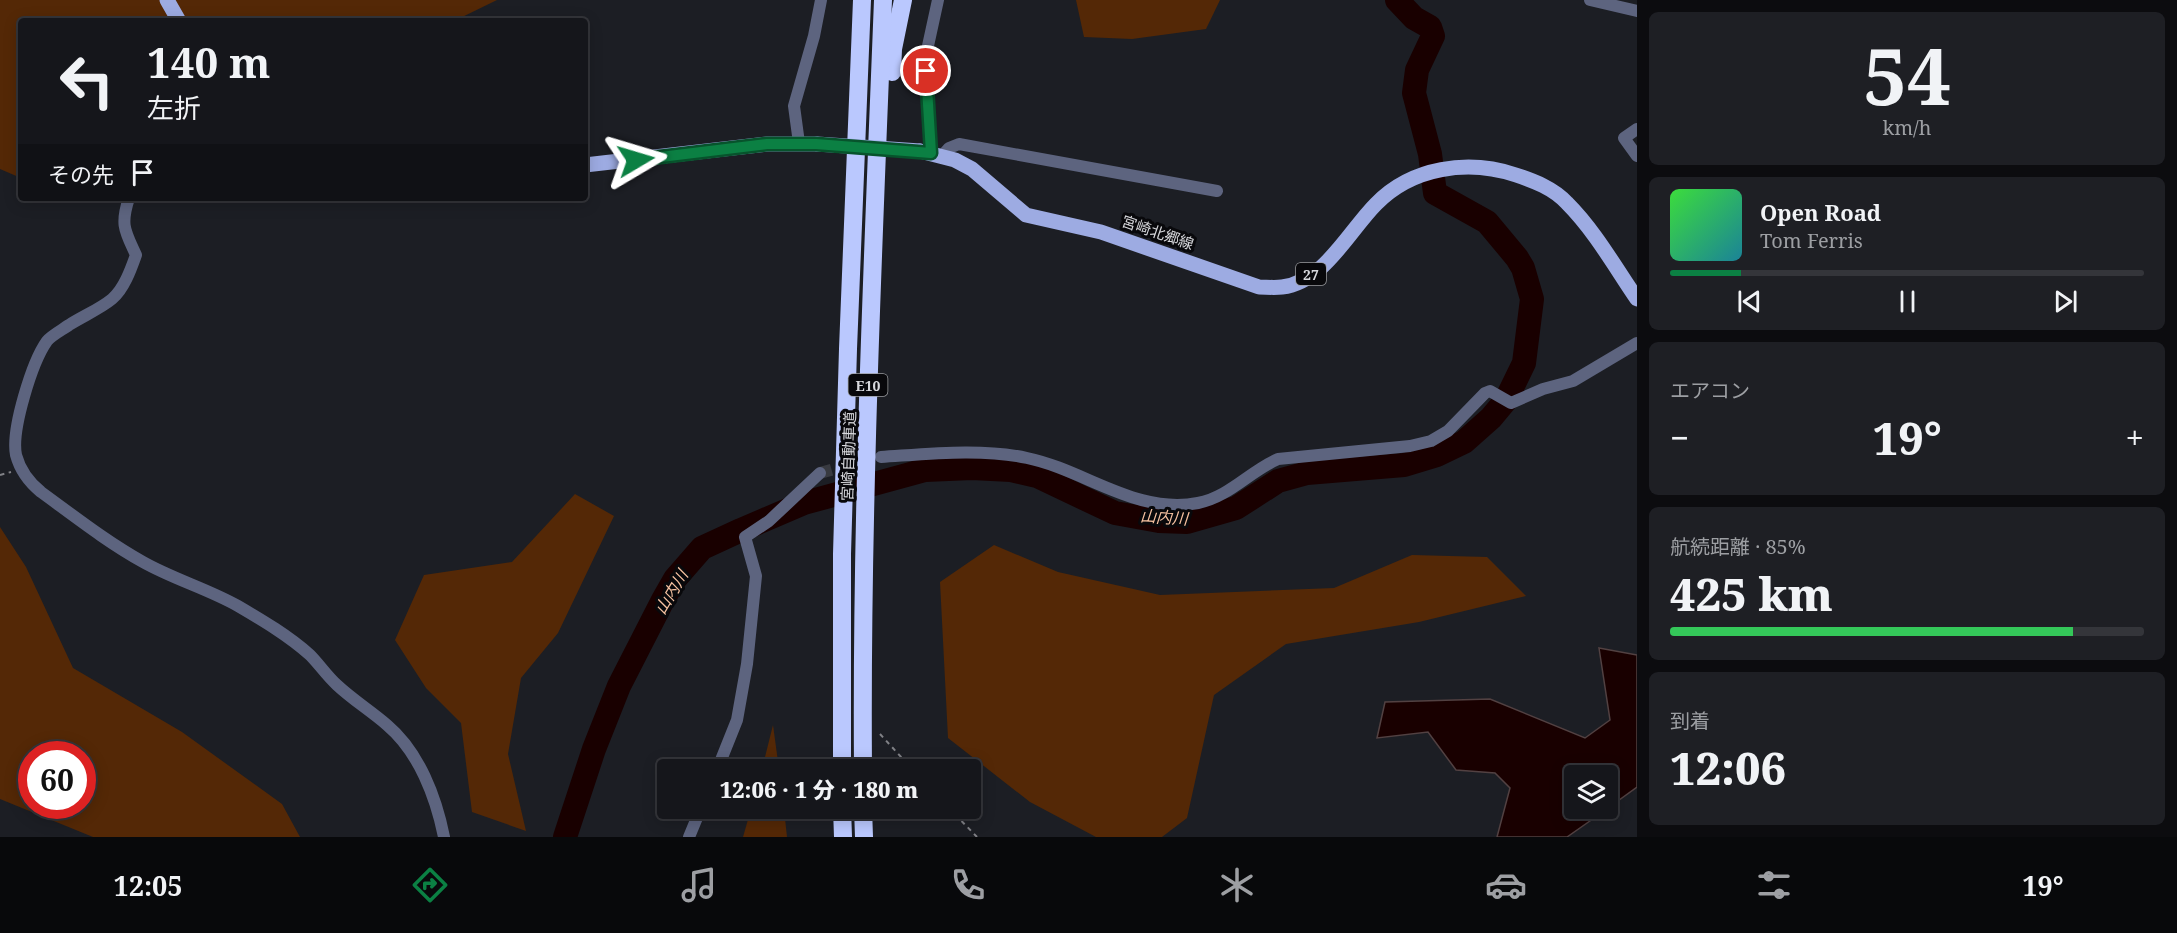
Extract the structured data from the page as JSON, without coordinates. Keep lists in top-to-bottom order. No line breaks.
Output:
{"streets":{"highway":["E10","宮崎自動車道"],"main road":["宮崎北郷線","27"]},"water":["山内川"],"page":{"tile":[["54","km/h"],"エアコン",["航続距離 · 85%","425 km"],["到着","12:06"]],"turn":["140 m","左折"],"then":"その先","song":["Open Road","Tom Ferris"],"heat":["−","19°","+"],"limit":"60","trip":"12:06 · 1 分 · 180 m","tabs":["12:05","19°"]}}
